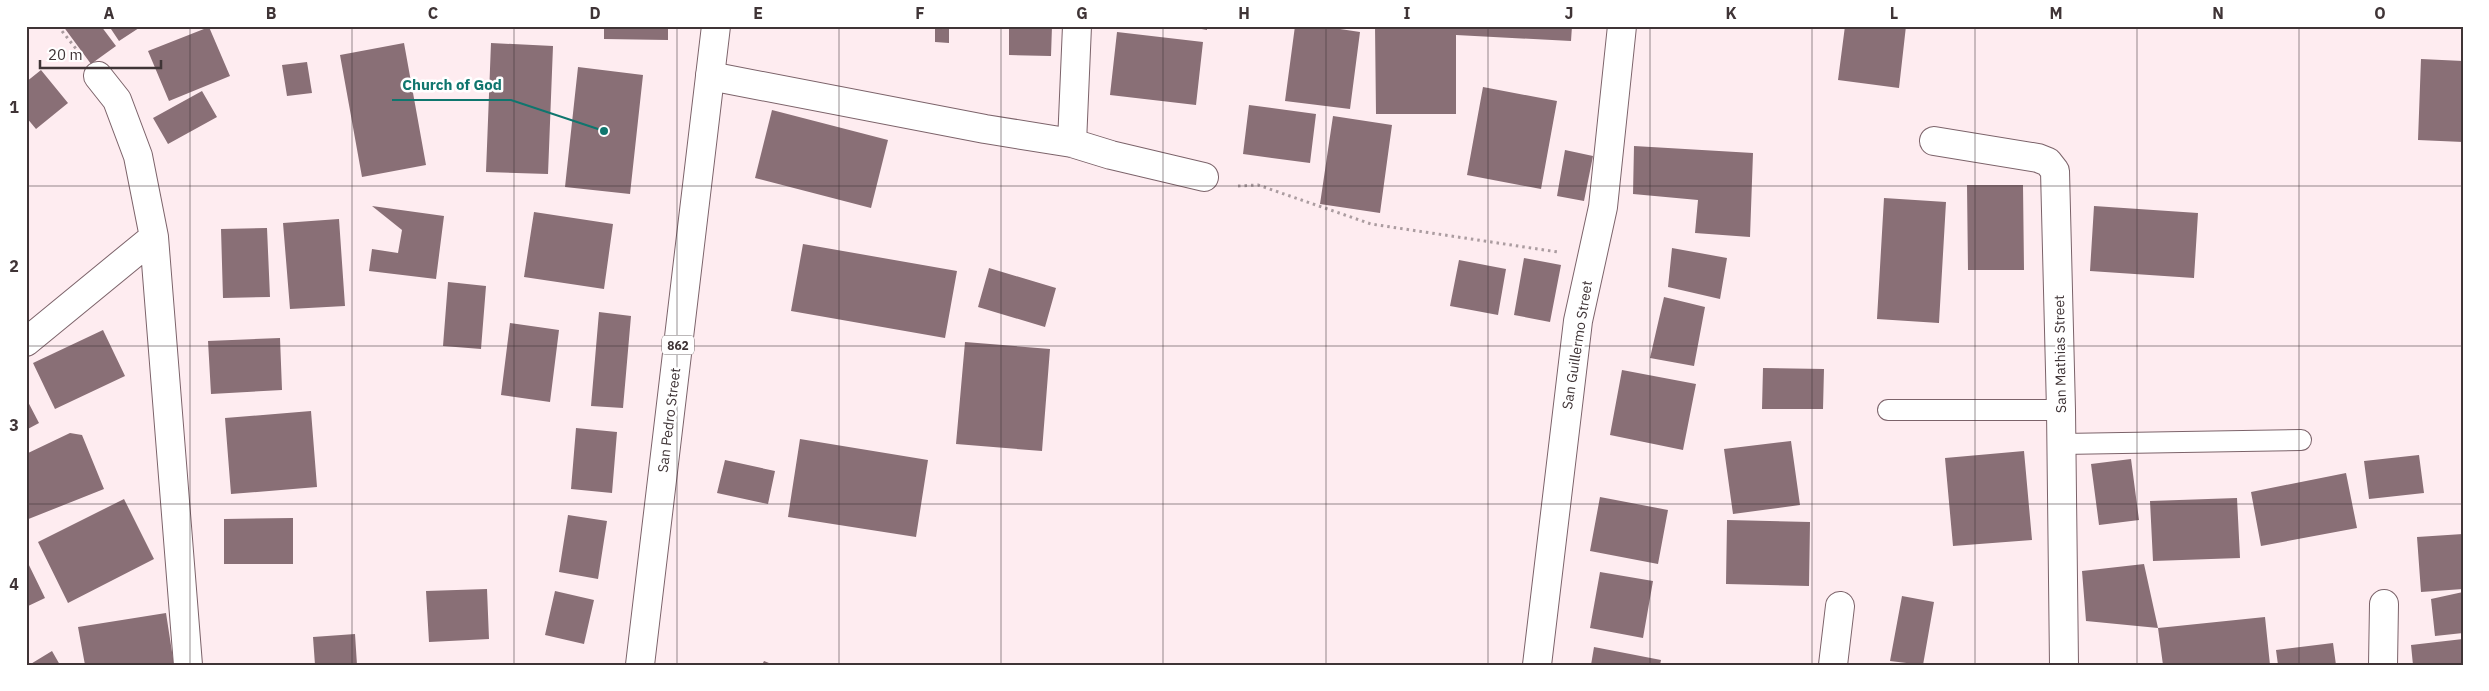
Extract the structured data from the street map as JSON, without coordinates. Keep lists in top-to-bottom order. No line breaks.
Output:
{"streets":{"street":["862","San Guillermo Street","San Mathias Street","San Pedro Street"]},"places":["Church of God"],"scale_bar":"20 m","grid":{"columns":["A","B","C","D","E","F","G","H","I","J","K","L","M","N","O"],"rows":["1","2","3","4"]}}
